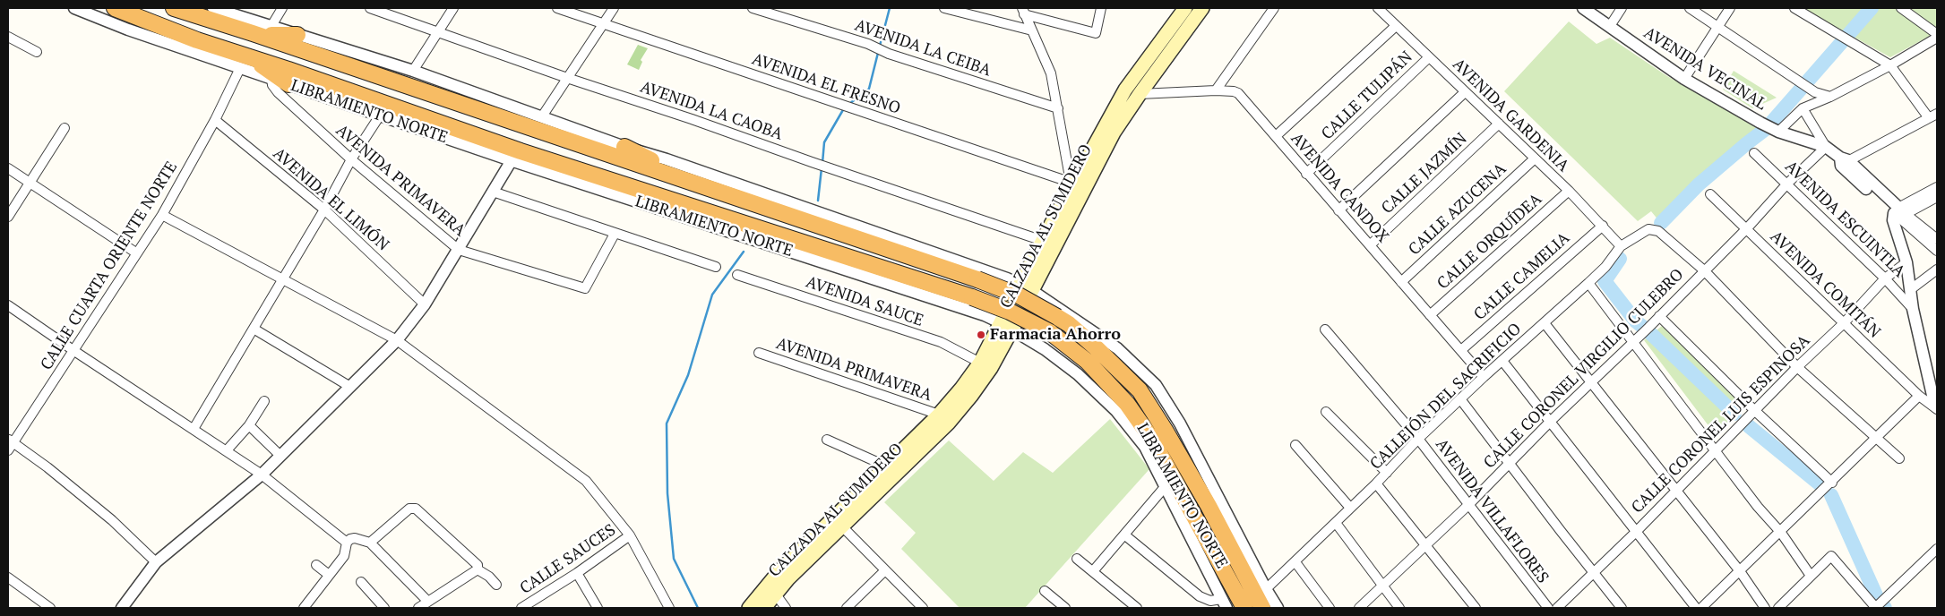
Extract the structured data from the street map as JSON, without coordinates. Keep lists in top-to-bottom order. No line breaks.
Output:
{"streets":{"highway":["LIBRAMIENTO NORTE"],"main road":["CALZADA AL SUMIDERO"],"street":["AVENIDA LA CEIBA","AVENIDA VECINAL","AVENIDA EL FRESNO","CALLE TULIPÁN","AVENIDA LA CAOBA","AVENIDA GARDENIA","CALLE JAZMÍN","AVENIDA PRIMAVERA","AVENIDA CANDOX","AVENIDA EL LIMÓN","CALLE AZUCENA","AVENIDA ESCUINTLA","CALLE ORQUÍDEA","CALLE CUARTA ORIENTE NORTE","CALLE CAMELIA","AVENIDA COMITÁN","AVENIDA SAUCE","CALLE CORONEL VIRGILIO CULEBRO","CALLEJÓN DEL SACRIFICIO","CALLE CORONEL LUIS ESPINOSA","AVENIDA VILLAFLORES","CALLE SAUCES"]},"crossings":[["AVENIDA VECINAL","CALLE CORONEL VIRGILIO CULEBRO"],["AVENIDA EL FRESNO","CALZADA AL SUMIDERO"],["CALLE TULIPÁN","AVENIDA GARDENIA"],["CALLE TULIPÁN","AVENIDA CANDOX"],["LIBRAMIENTO NORTE","AVENIDA PRIMAVERA"],["LIBRAMIENTO NORTE","CALZADA AL SUMIDERO"],["LIBRAMIENTO NORTE","CALLE CUARTA ORIENTE NORTE"],["AVENIDA GARDENIA","CALLE JAZMÍN"],["AVENIDA GARDENIA","CALLE AZUCENA"],["AVENIDA GARDENIA","CALLE ORQUÍDEA"],["AVENIDA GARDENIA","CALLE CAMELIA"],["AVENIDA GARDENIA","CALLEJÓN DEL SACRIFICIO"],["CALLE JAZMÍN","AVENIDA CANDOX"],["AVENIDA CANDOX","CALLE AZUCENA"],["AVENIDA CANDOX","CALZADA AL SUMIDERO"],["AVENIDA CANDOX","CALLE ORQUÍDEA"],["AVENIDA CANDOX","CALLE CAMELIA"],["AVENIDA CANDOX","CALLEJÓN DEL SACRIFICIO"],["AVENIDA EL LIMÓN","CALLE CUARTA ORIENTE NORTE"],["AVENIDA ESCUINTLA","CALLE CORONEL VIRGILIO CULEBRO"],["AVENIDA ESCUINTLA","CALLE CORONEL LUIS ESPINOSA"],["AVENIDA COMITÁN","CALLE CORONEL VIRGILIO CULEBRO"],["AVENIDA COMITÁN","CALLE CORONEL LUIS ESPINOSA"],["CALLE CORONEL VIRGILIO CULEBRO","CALLEJÓN DEL SACRIFICIO"],["CALLE CORONEL VIRGILIO CULEBRO","AVENIDA VILLAFLORES"],["CALLEJÓN DEL SACRIFICIO","AVENIDA VILLAFLORES"]],"places":["Farmacia Ahorro"]}
